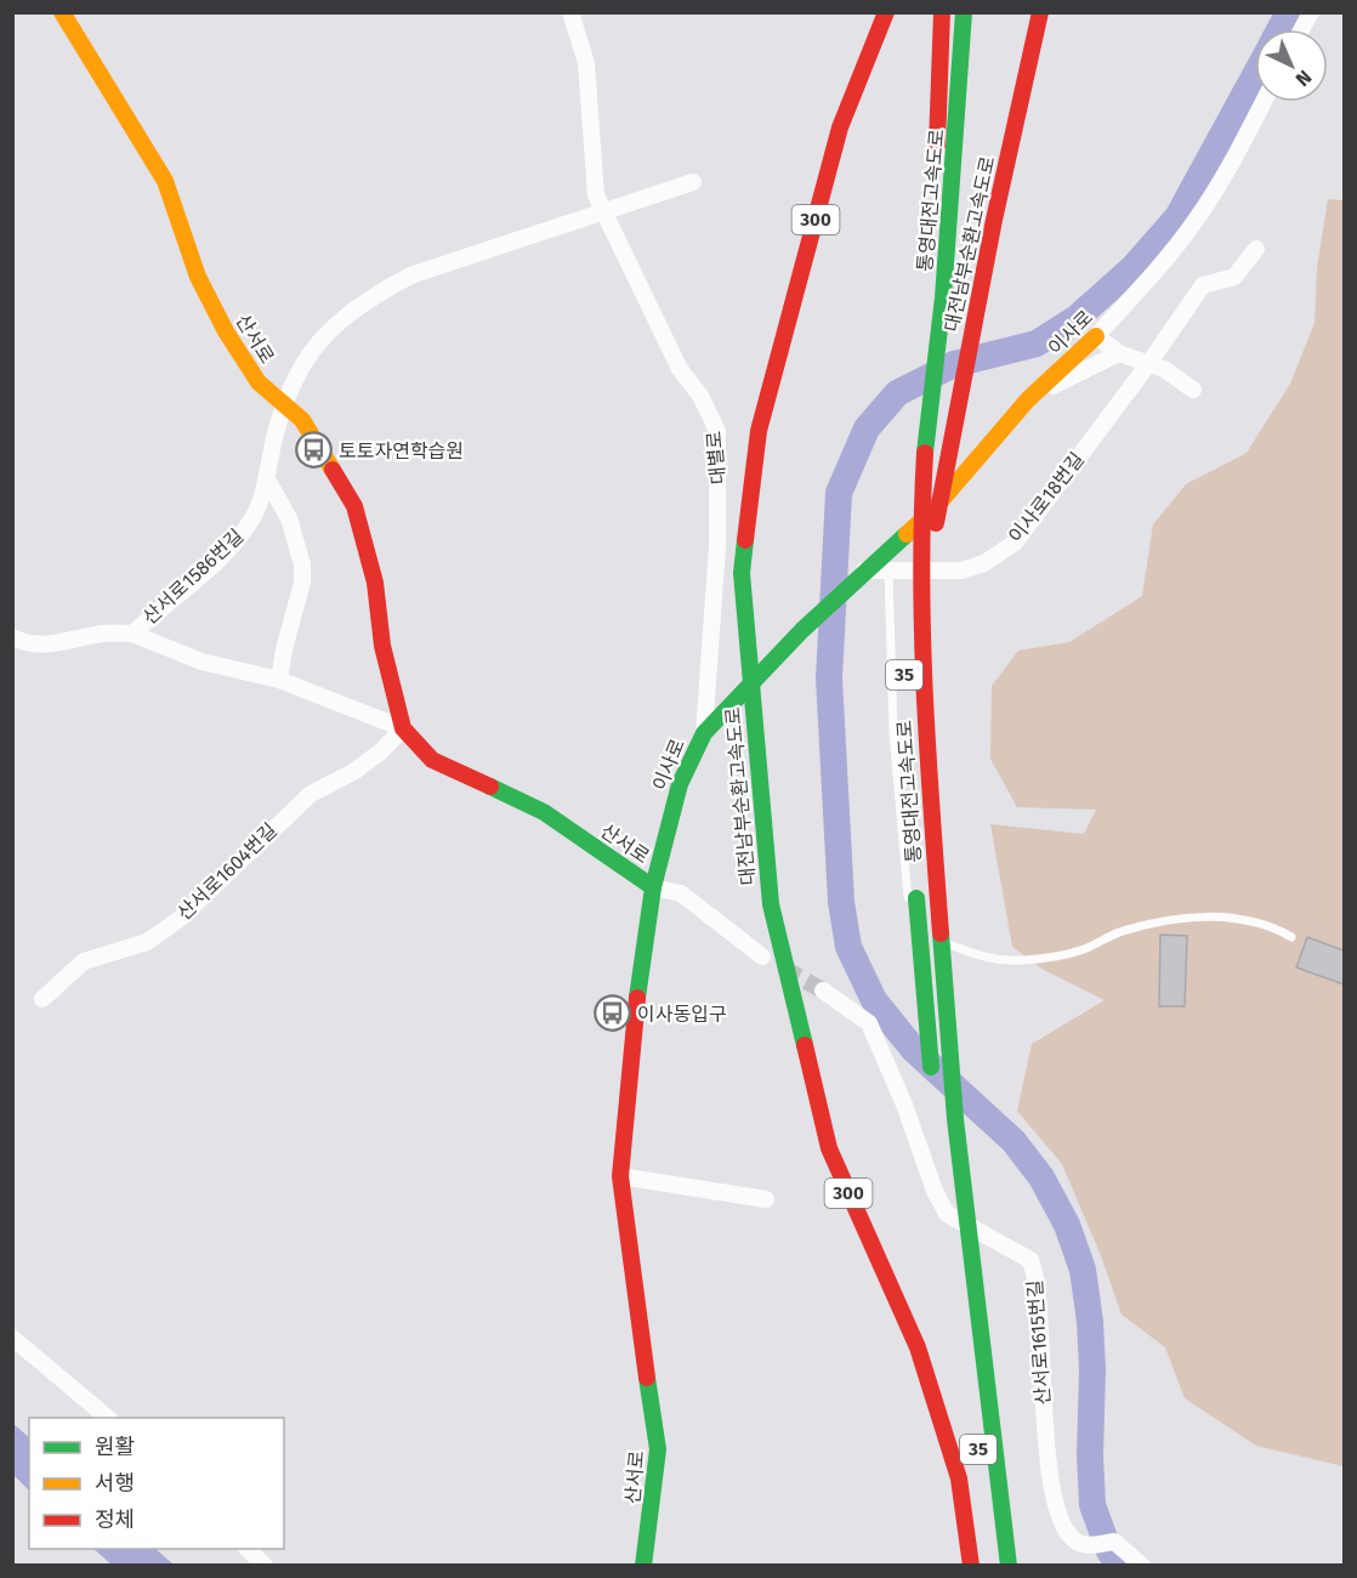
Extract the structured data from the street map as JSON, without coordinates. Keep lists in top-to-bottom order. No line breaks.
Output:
{"streets":{"main road":["통영대전고속도로","300","대전남부순환고속도로","이사로","산서로","35"],"street":["대별로","이사로18번길","산서로1586번길","산서로1604번길","산서로1615번길"]},"crossings":[["통영대전고속도로","대전남부순환고속도로"],["이사로","산서로"],["이사로","대별로"],["이사로","이사로18번길"],["산서로","산서로1586번길"],["산서로","산서로1604번길"]],"places":{"bus stop":["토토자연학습원","이사동입구"]},"legend":["원활","서행","정체"],"north":"bottom right"}
